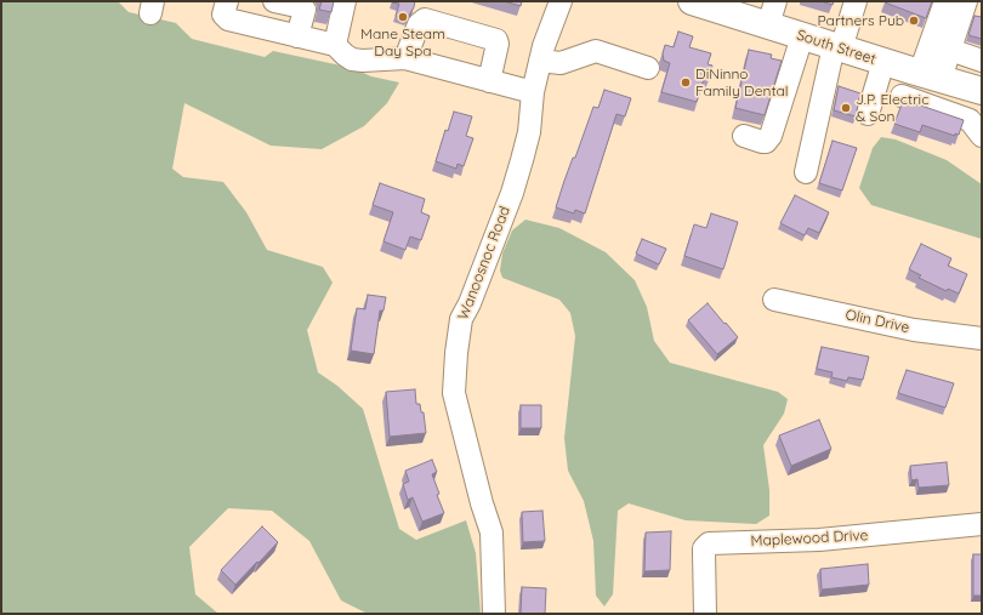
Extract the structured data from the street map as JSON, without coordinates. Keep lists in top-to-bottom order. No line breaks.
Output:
{"streets":{"main road":["South Street"],"street":["Wanoosnoc Road","Olin Drive","Maplewood Drive"]},"places":["Mane Steam Day Spa","Partners Pub","DiNinno Family Dental","J.P. Electric & Son"]}
